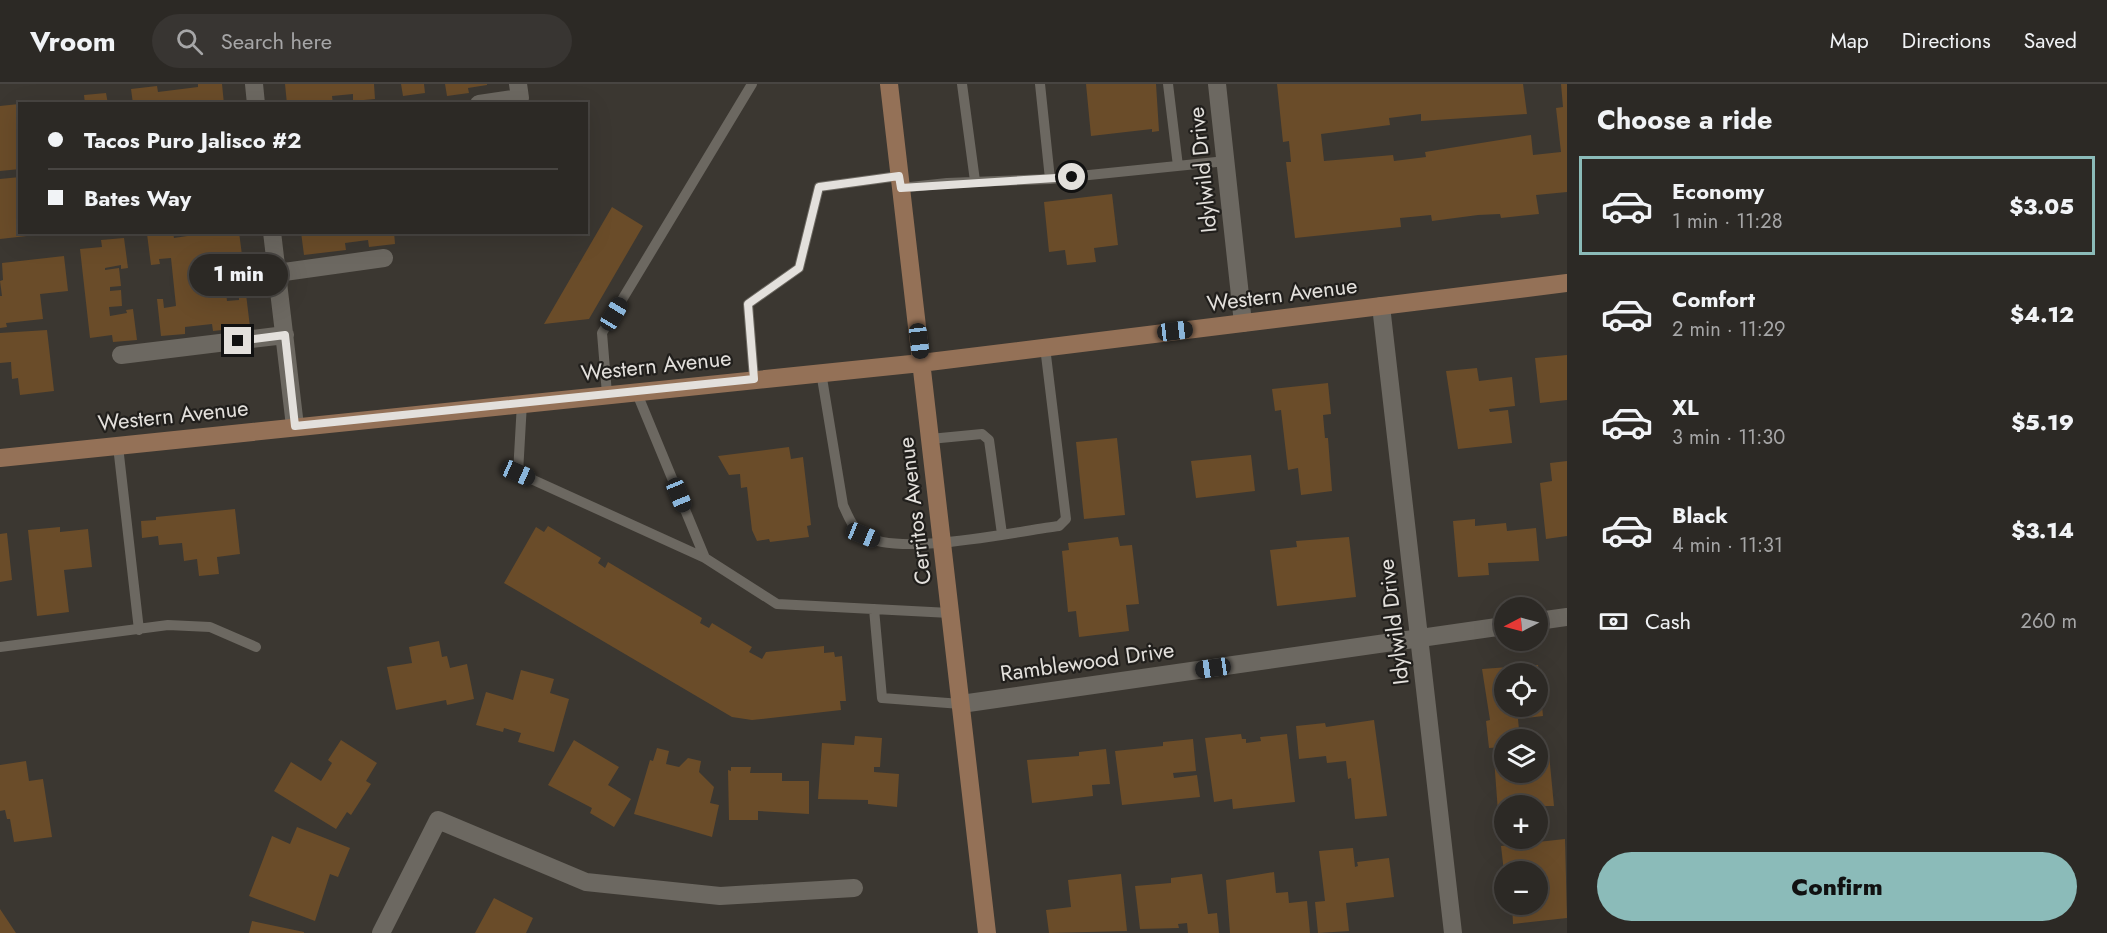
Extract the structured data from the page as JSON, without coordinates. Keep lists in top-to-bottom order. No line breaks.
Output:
{"streets":{"street":["Idylwild Drive","Western Avenue","Cerritos Avenue","Ramblewood Drive"]},"crossings":[["Idylwild Drive","Western Avenue"],["Idylwild Drive","Ramblewood Drive"],["Western Avenue","Cerritos Avenue"],["Cerritos Avenue","Ramblewood Drive"]],"north":"left","page":{"header":"Vroom","search":"Search here","nav":["Map","Directions","Saved"],"heading":"Choose a ride","banner":["Tacos Puro Jalisco #2","Bates Way"],"list":[{"name":"Economy","note":"1 min · 11:28","value":"$3.05"},{"name":"Comfort","note":"2 min · 11:29","value":"$4.12"},{"name":"XL","note":"3 min · 11:30","value":"$5.19"},{"name":"Black","note":"4 min · 11:31","value":"$3.14"}],"bubble":"1 min","pay":["Cash","260 m"],"map_buttons":["+","−"],"buttons":"Confirm"}}
